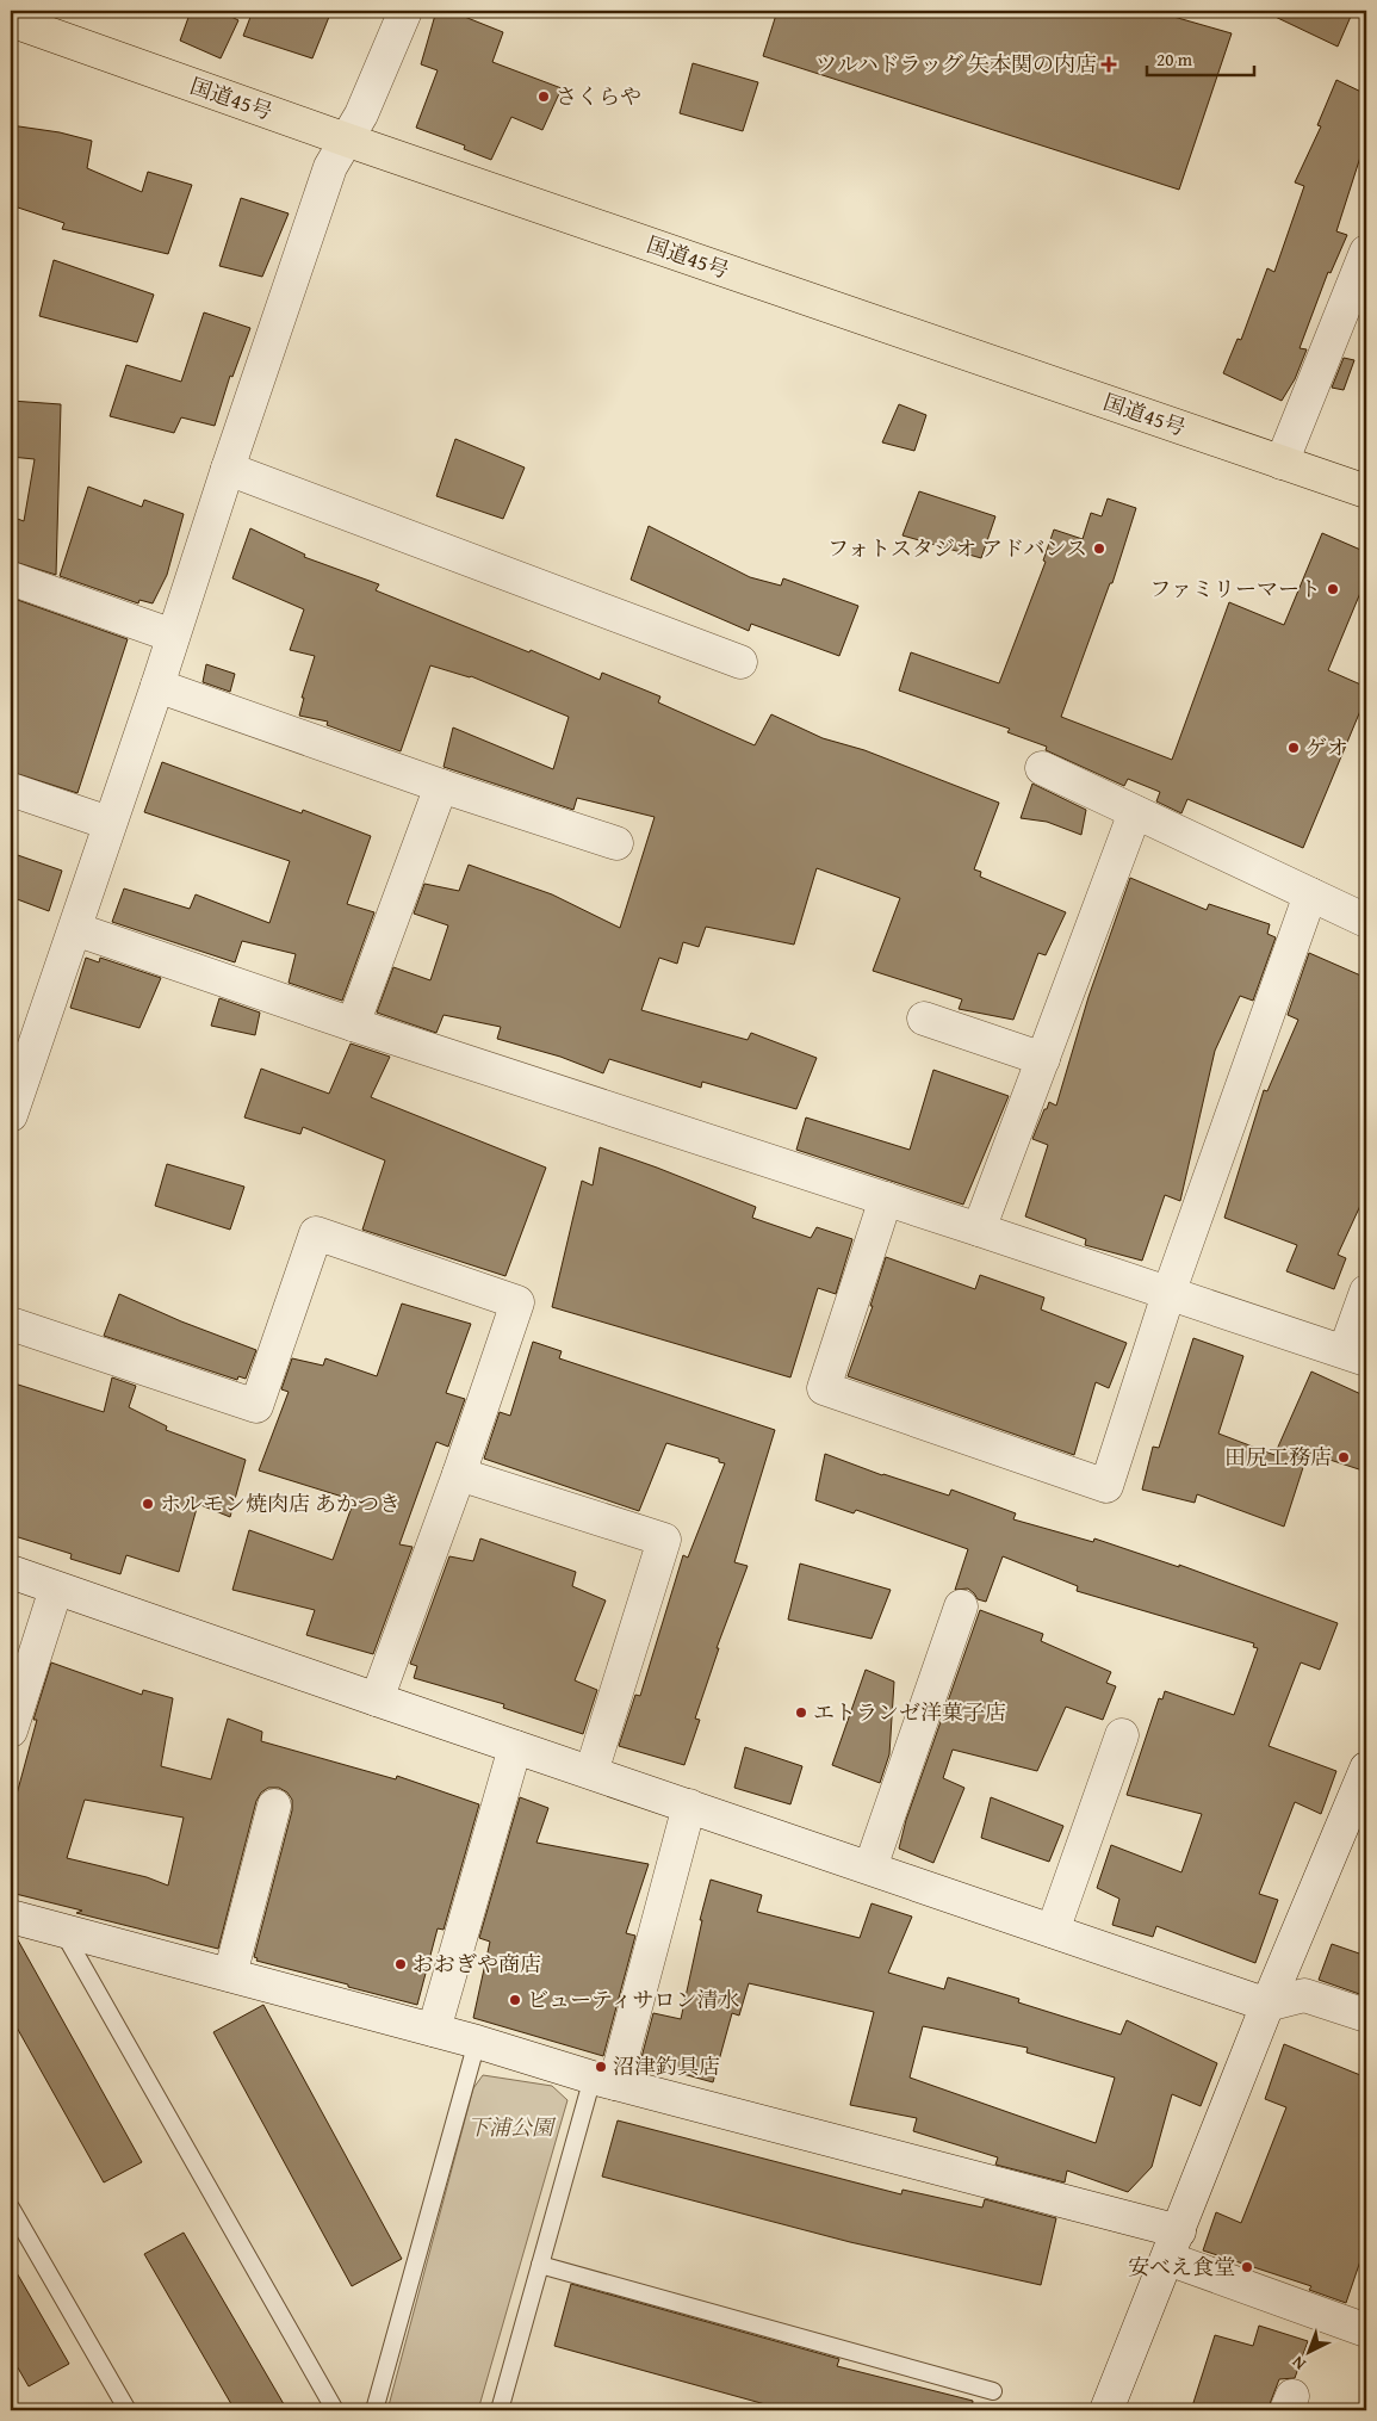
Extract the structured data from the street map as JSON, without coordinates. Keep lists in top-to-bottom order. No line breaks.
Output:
{"streets":{"highway":["国道45号"]},"parks":["下浦公園"],"places":{"health":["ツルハドラッグ 矢本関の内店"],"other":["さくらや","フォトスタジオ アドバンス","ファミリーマート","ゲオ","田尻工務店","ホルモン焼肉店 あかつき","エトランゼ洋菓子店","おおぎや商店","ビューティサロン清水","沼津釣具店","安べえ食堂"]},"scale_bar":"20 m","north":"bottom left"}
